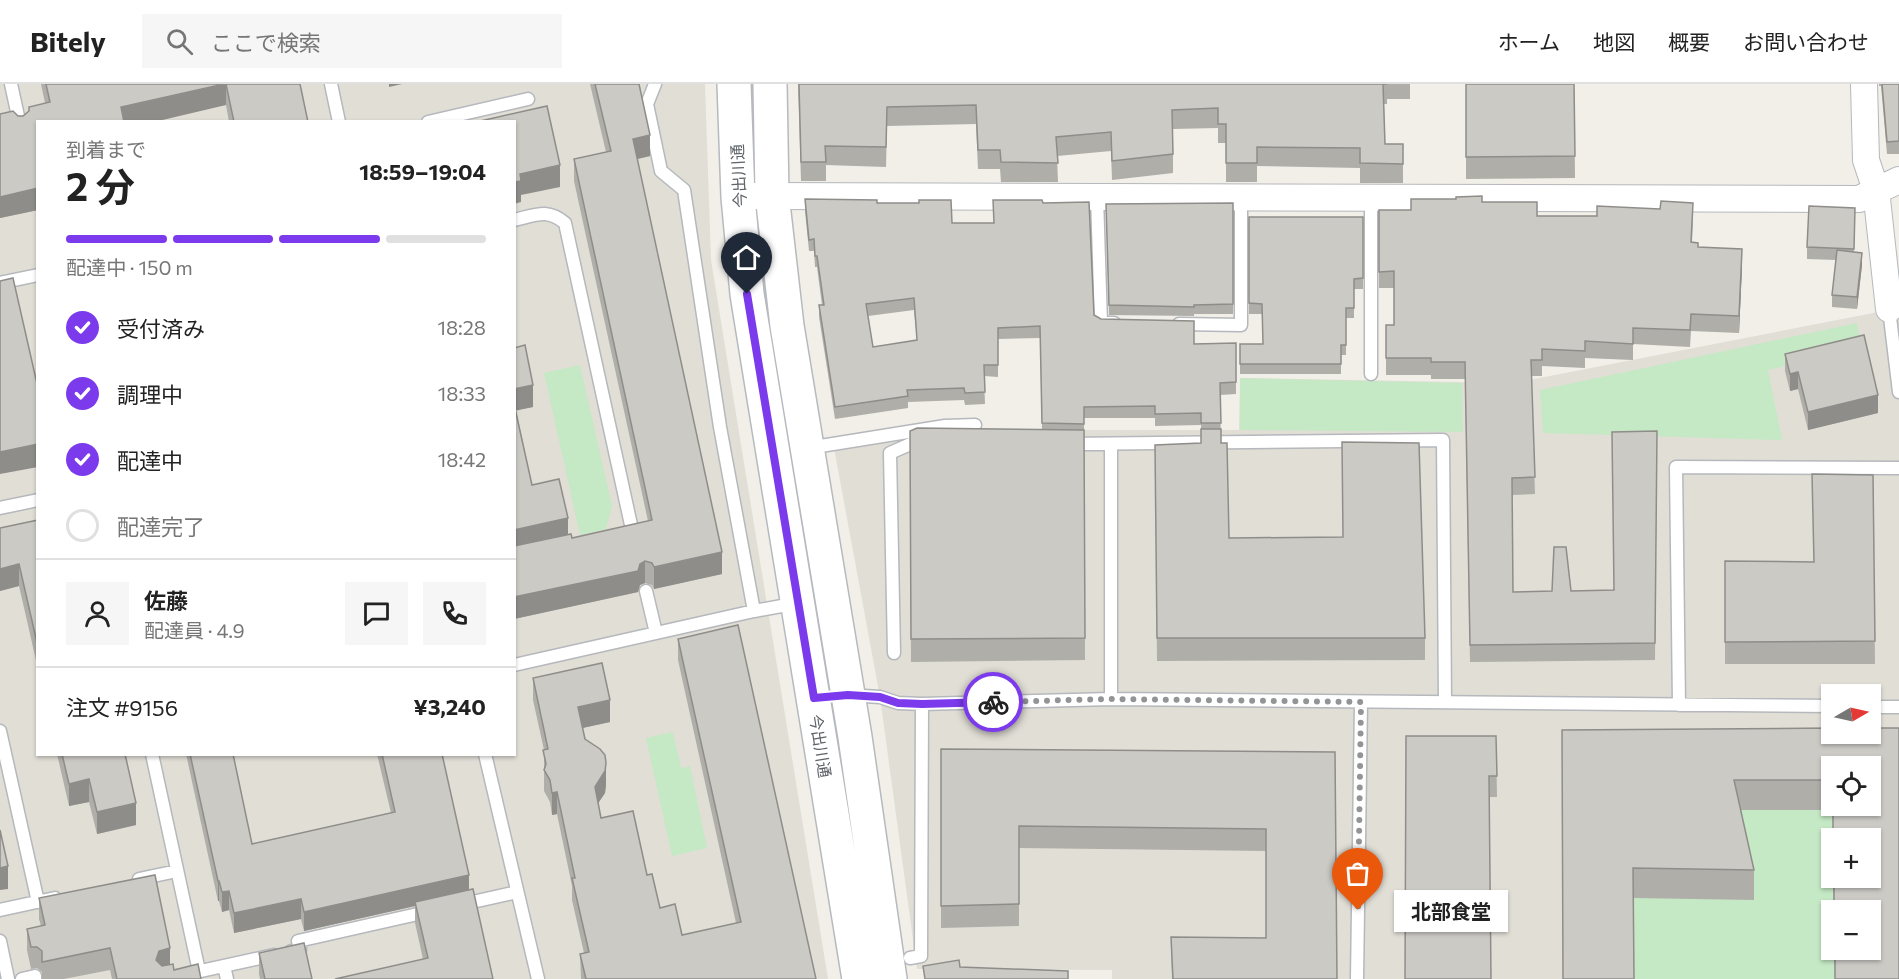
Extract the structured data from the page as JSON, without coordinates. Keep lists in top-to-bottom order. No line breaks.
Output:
{"streets":{"main road":["今出川通"]},"places":["北部食堂"],"north":"right","page":{"header":"Bitely","search":"ここで検索","nav":["ホーム","地図","概要","お問い合わせ"],"heading":["2 分","到着まで","18:59–19:04"],"panel":["佐藤","配達員 · 4.9","注文 #9156","¥3,240"],"bar":"配達中 · 150 m","list":[["受付済み","18:28"],["調理中","18:33"],["配達中","18:42"],"配達完了"],"map_buttons":["+","−"],"bubble":"北部食堂"}}
